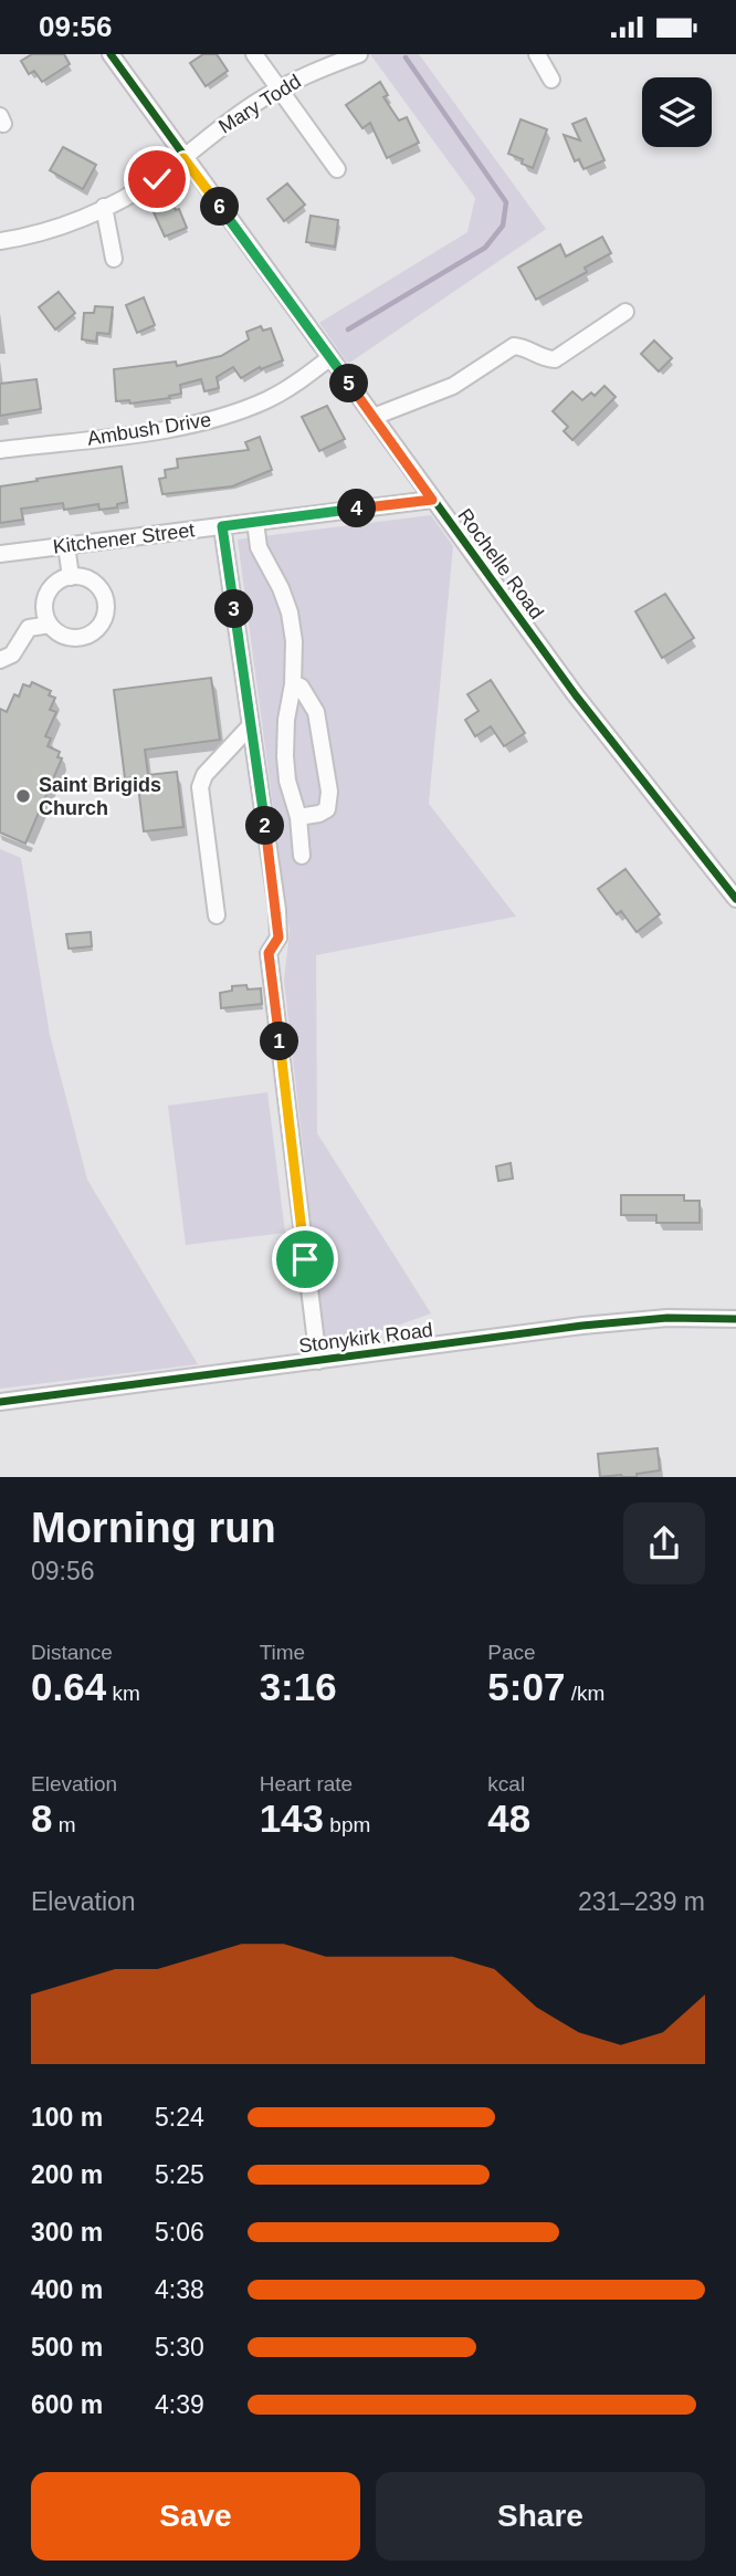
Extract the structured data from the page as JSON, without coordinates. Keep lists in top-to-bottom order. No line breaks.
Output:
{"streets":{"street":["Mary Todd","Ambush Drive","Kitchener Street","Rochelle Road","Stonykirk Road"]},"crossings":[["Mary Todd","Rochelle Road"],["Ambush Drive","Rochelle Road"],["Kitchener Street","Rochelle Road"]],"places":["Saint Brigids Church"],"page":{"status":"09:56","pins":["6","5","4","3","2","1"],"heading":["Morning run","09:56"],"stats":[["Distance","0.64 km"],["Time","3:16"],["Pace","5:07 /km"],["Elevation","8 m"],["Heart rate","143 bpm"],["kcal","48"]],"chart":["Elevation","231–239 m"],"list":[{"name":"100 m","note":"5:24"},{"name":"200 m","note":"5:25"},{"name":"300 m","note":"5:06"},{"name":"400 m","note":"4:38"},{"name":"500 m","note":"5:30"},{"name":"600 m","note":"4:39"}],"buttons":["Save","Share"]}}
